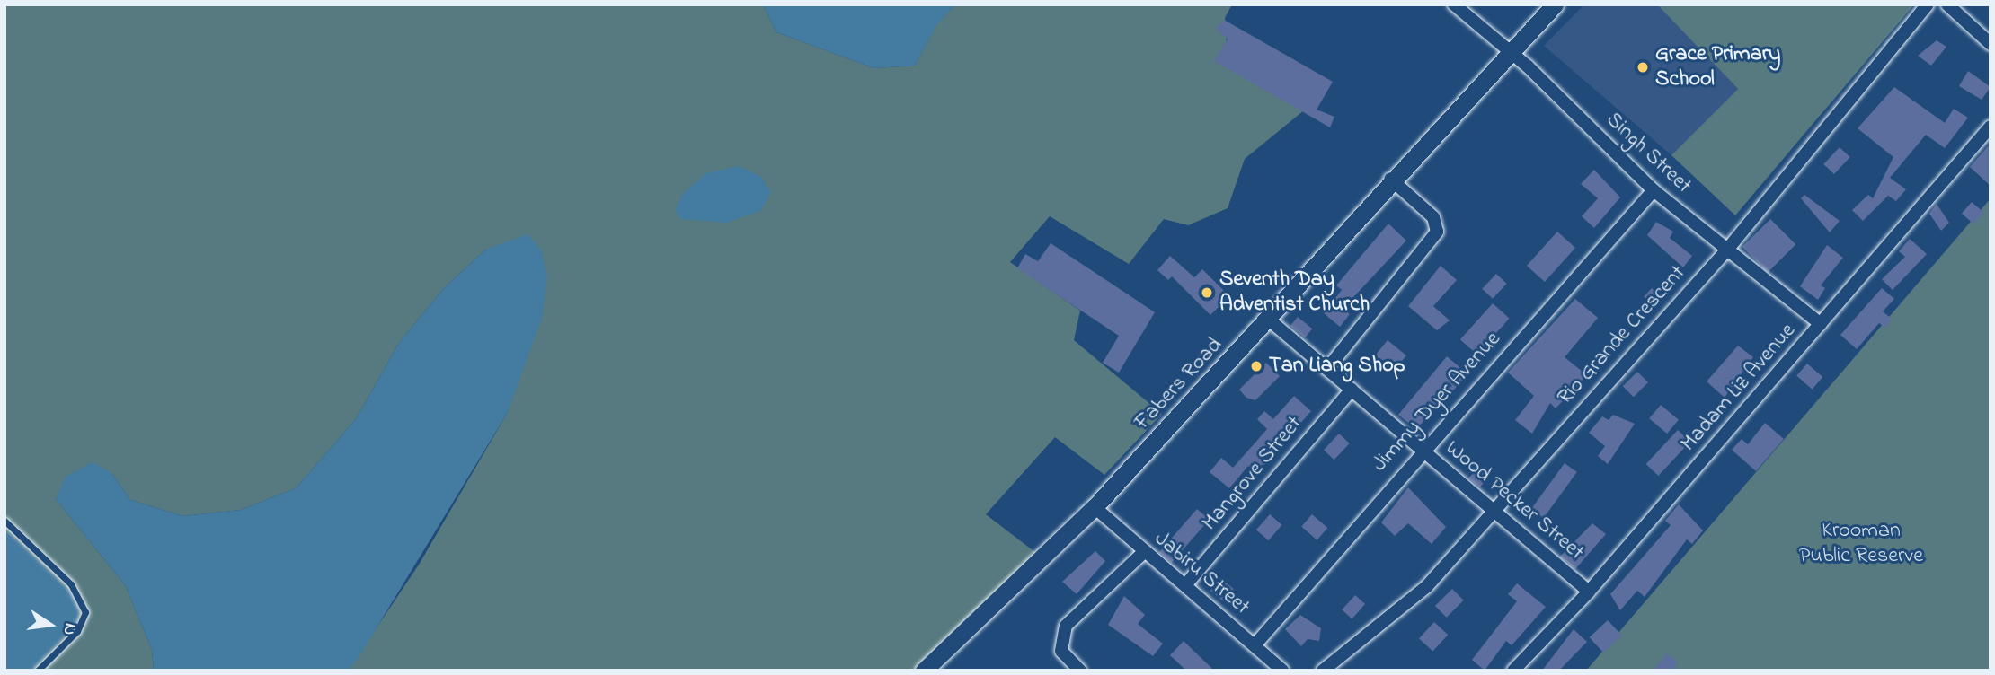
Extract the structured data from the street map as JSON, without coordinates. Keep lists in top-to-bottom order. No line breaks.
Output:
{"streets":{"main road":["Fabers Road"],"street":["Singh Street","Rio Grande Crescent","Madam Liz Avenue","Jimmy Dyer Avenue","Mangrove Street","Wood Pecker Street","Jabiru Street"]},"crossings":[["Singh Street","Rio Grande Crescent"],["Singh Street","Fabers Road"],["Singh Street","Madam Liz Avenue"],["Singh Street","Jimmy Dyer Avenue"],["Rio Grande Crescent","Wood Pecker Street"],["Fabers Road","Wood Pecker Street"],["Fabers Road","Jabiru Street"],["Madam Liz Avenue","Wood Pecker Street"],["Jimmy Dyer Avenue","Wood Pecker Street"],["Jimmy Dyer Avenue","Jabiru Street"],["Mangrove Street","Wood Pecker Street"],["Mangrove Street","Jabiru Street"]],"parks":["Krooman Public Reserve"],"places":["Grace Primary School","Seventh Day Adventist Church","Tan Liang Shop"],"north":"right"}
